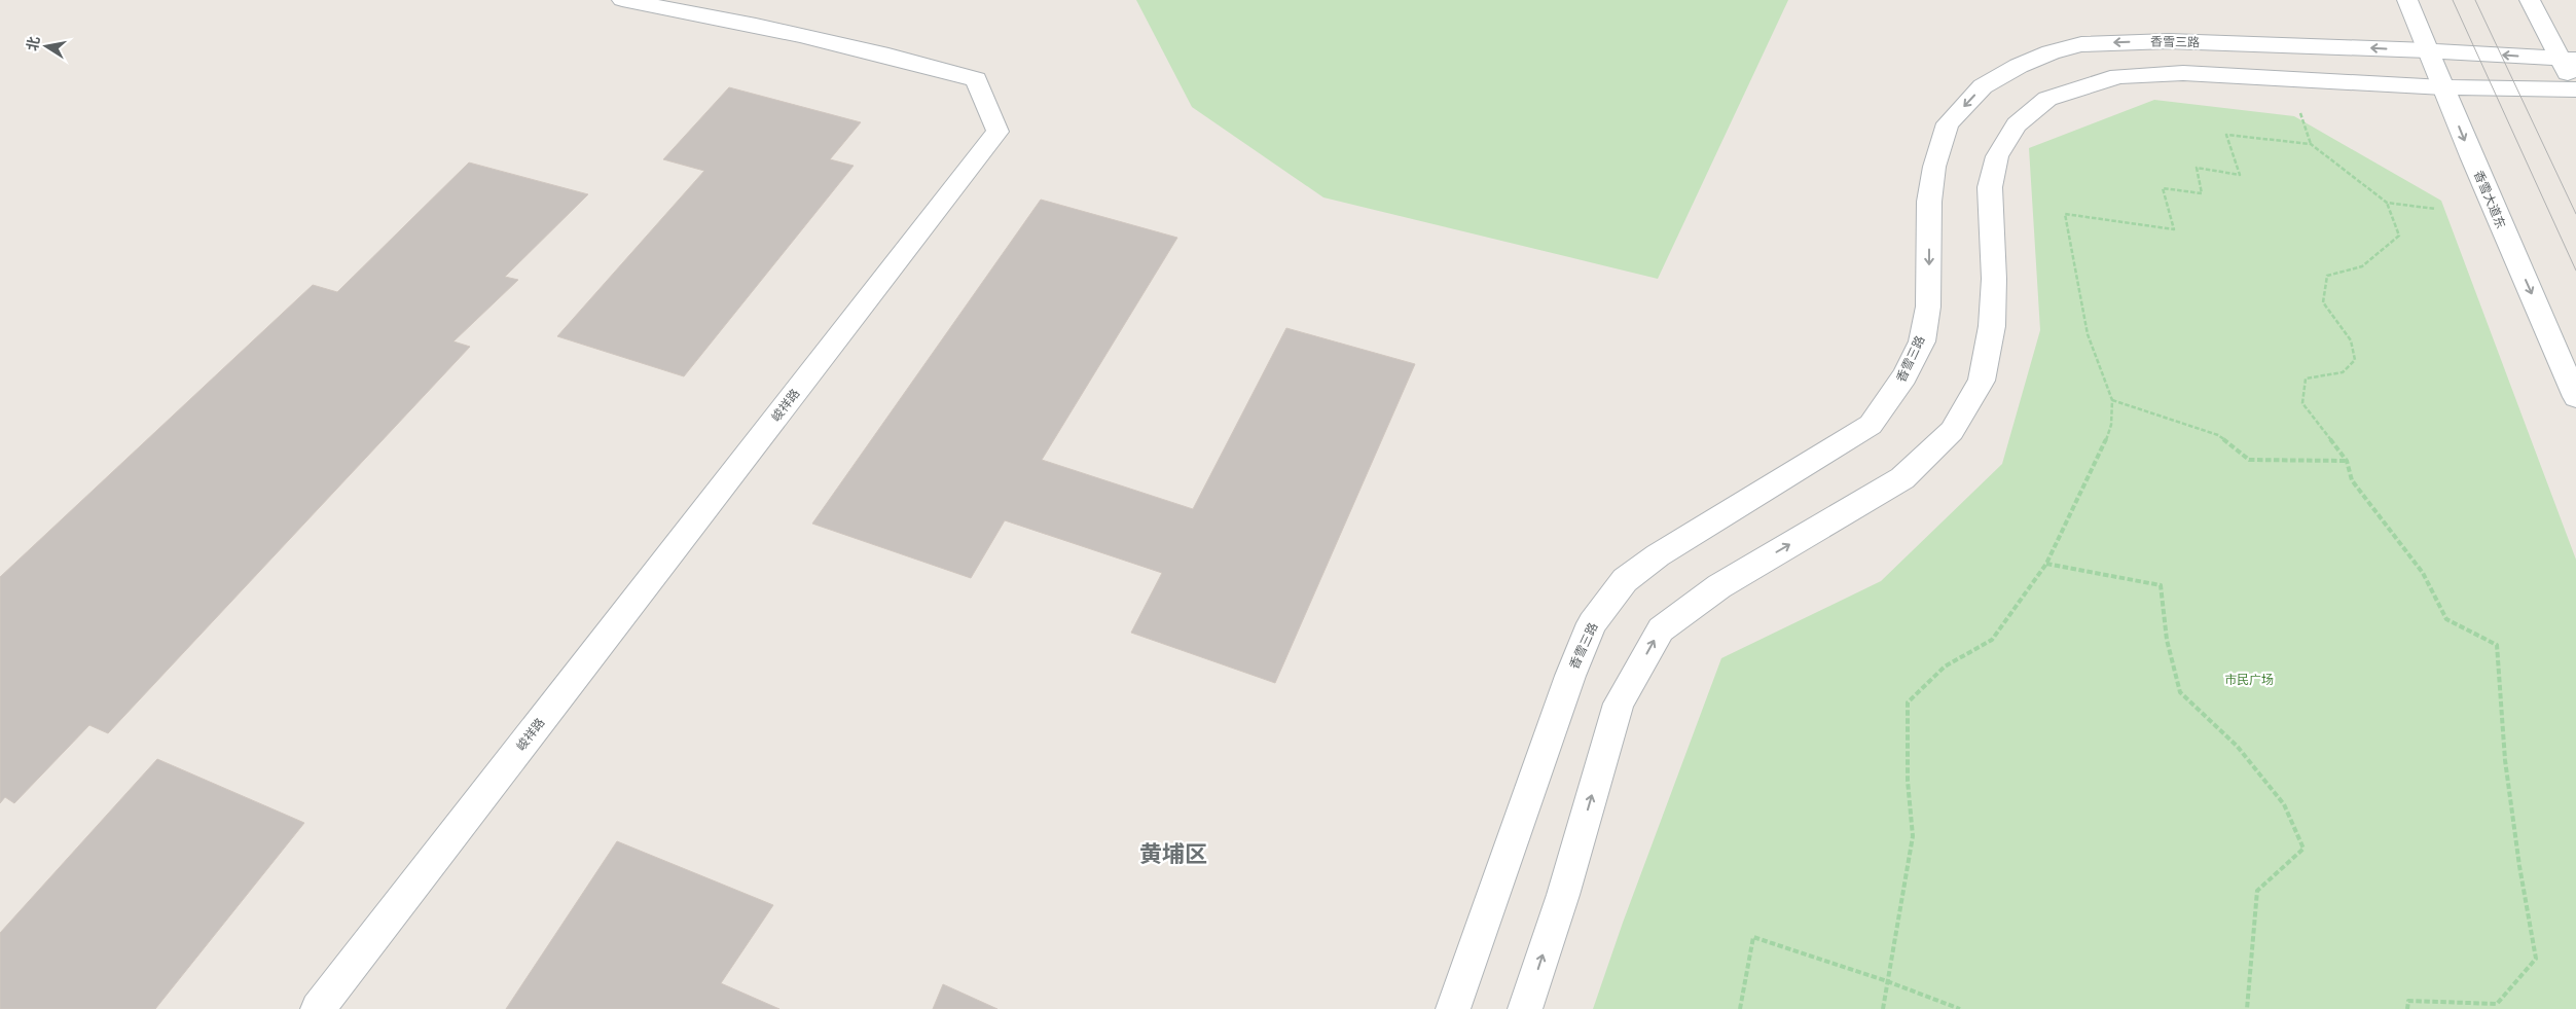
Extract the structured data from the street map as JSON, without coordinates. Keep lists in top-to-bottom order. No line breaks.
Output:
{"streets":{"street":["香雪三路","香雪大道东","峻祥路"]},"crossings":[["香雪三路","香雪大道东"]],"one_way":["香雪三路","香雪大道东"],"districts":["黄埔区"],"parks":["市民广场"],"north":"left"}
